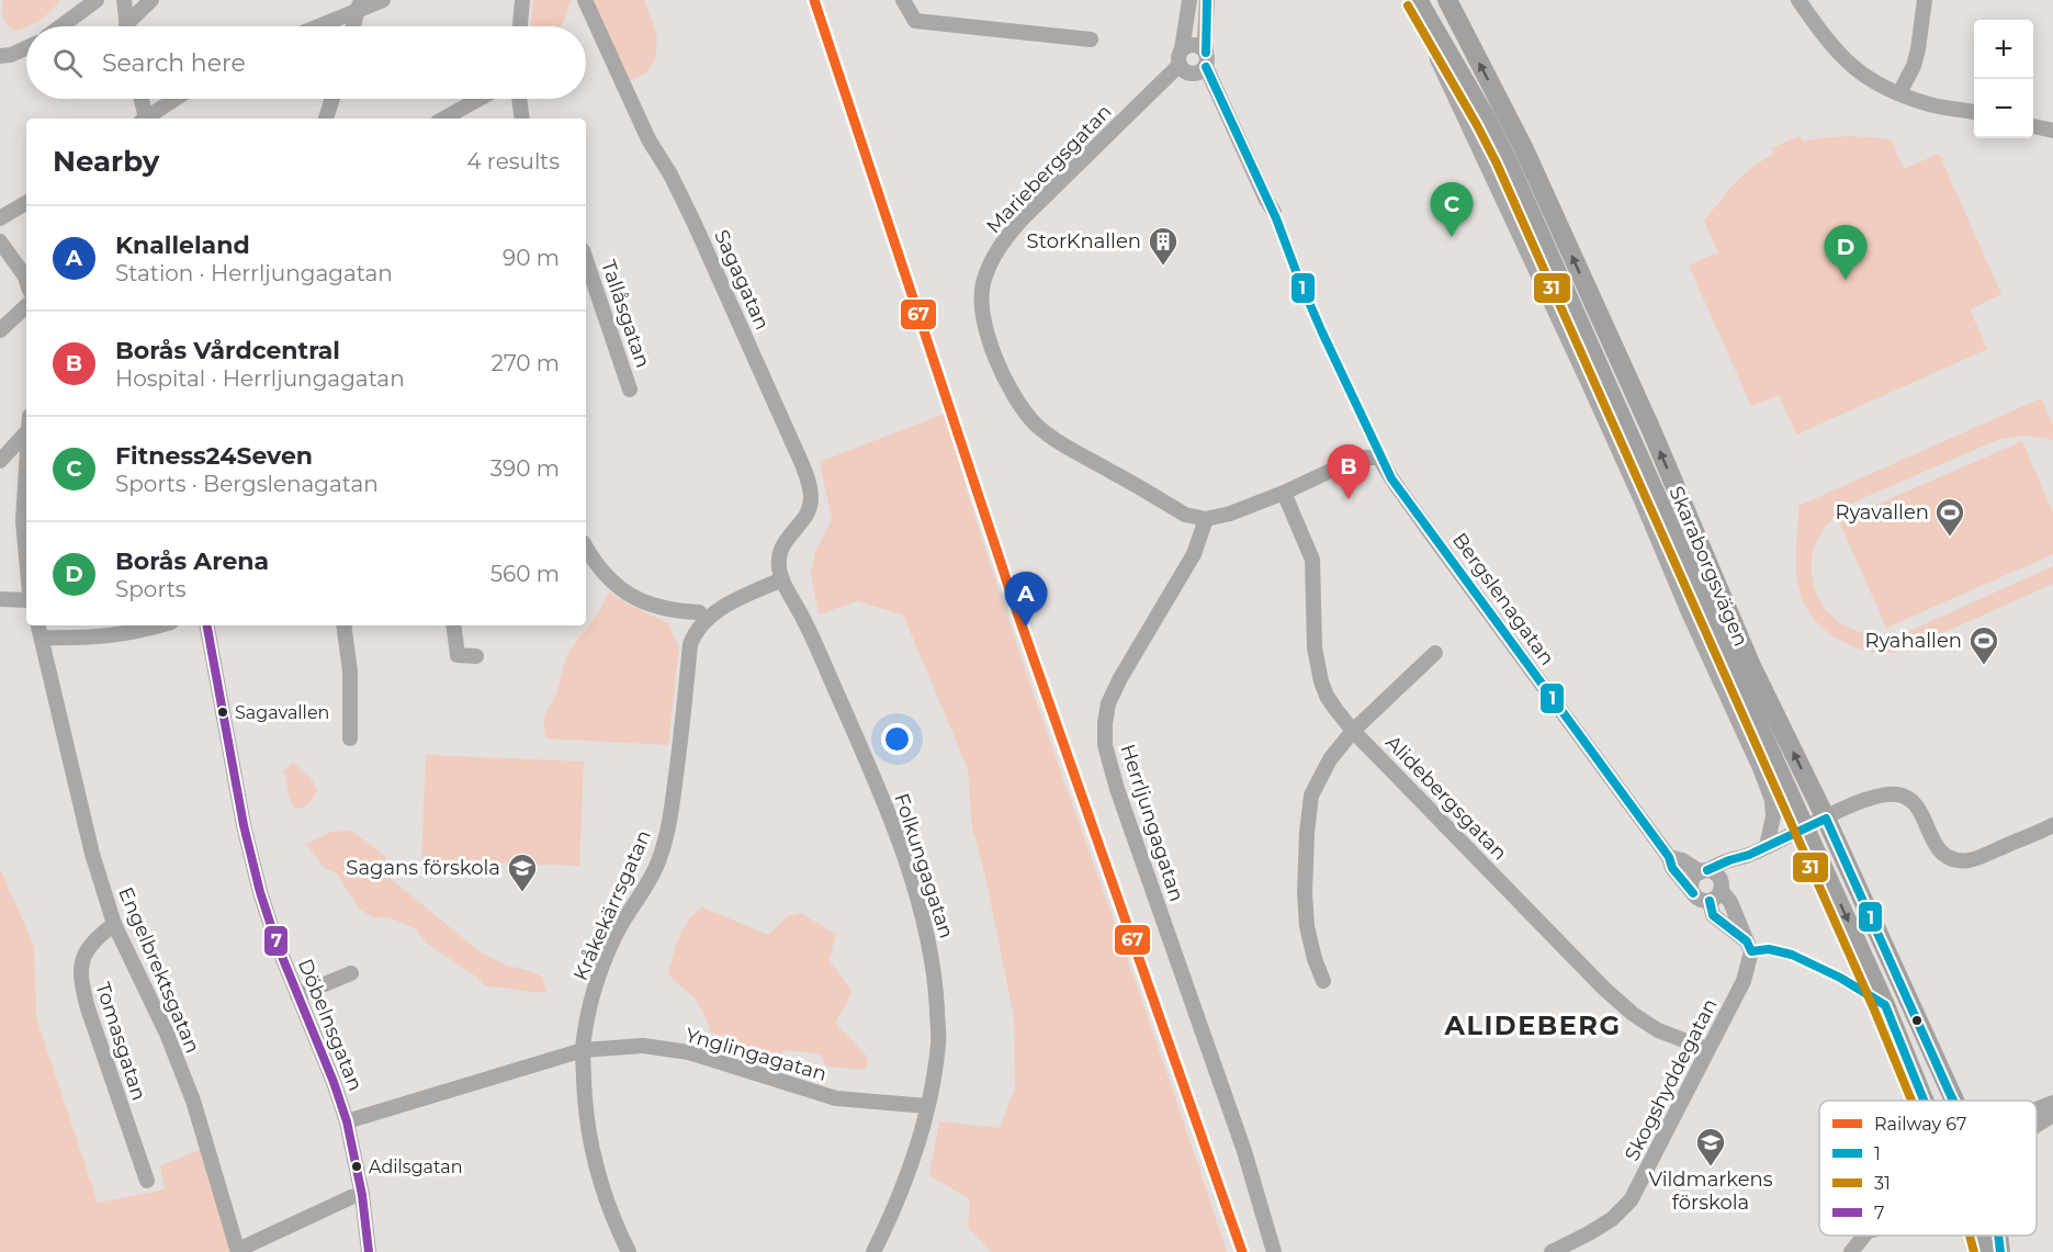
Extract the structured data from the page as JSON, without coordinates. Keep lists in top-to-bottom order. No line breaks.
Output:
{"streets":{"main road":["Skaraborgsvägen"],"street":["Mariebergsgatan","Sagagatan","Tallåsgatan","Bergslenagatan","Alidebergsgatan","Herrljungagatan","Folkungagatan","Kråkekärrsgatan","Engelbrektsgatan","Döbelnsgatan","Tomasgatan","Ynglingagatan","Skogshyddegatan"]},"crossings":[["Mariebergsgatan","Herrljungagatan"],["Sagagatan","Folkungagatan"],["Sagagatan","Kråkekärrsgatan"],["Bergslenagatan","Alidebergsgatan"],["Bergslenagatan","Skogshyddegatan"],["Alidebergsgatan","Skogshyddegatan"],["Folkungagatan","Kråkekärrsgatan"],["Folkungagatan","Ynglingagatan"],["Kråkekärrsgatan","Ynglingagatan"],["Engelbrektsgatan","Tomasgatan"],["Döbelnsgatan","Ynglingagatan"]],"districts":["ALIDEBERG"],"places":{"building":["StorKnallen"],"sports":["Ryavallen","Ryahallen"],"other":["Sagavallen","Adilsgatan"],"school or university":["Sagans förskola","Vildmarkens förskola"]},"lines":["rail line 67","transit line 1","transit line 31","transit line 7"],"legend":["Railway 67","1","31","7"],"page":{"map_buttons":["+","−"],"search":"Search here","heading":["Nearby","4 results"],"pins":["C","D","B","A"],"list":[{"mark":"A","name":"Knalleland","note":"Station · Herrljungagatan","value":"90 m"},{"mark":"B","name":"Borås Vårdcentral","note":"Hospital · Herrljungagatan","value":"270 m"},{"mark":"C","name":"Fitness24Seven","note":"Sports · Bergslenagatan","value":"390 m"},{"mark":"D","name":"Borås Arena","note":"Sports","value":"560 m"}]}}
